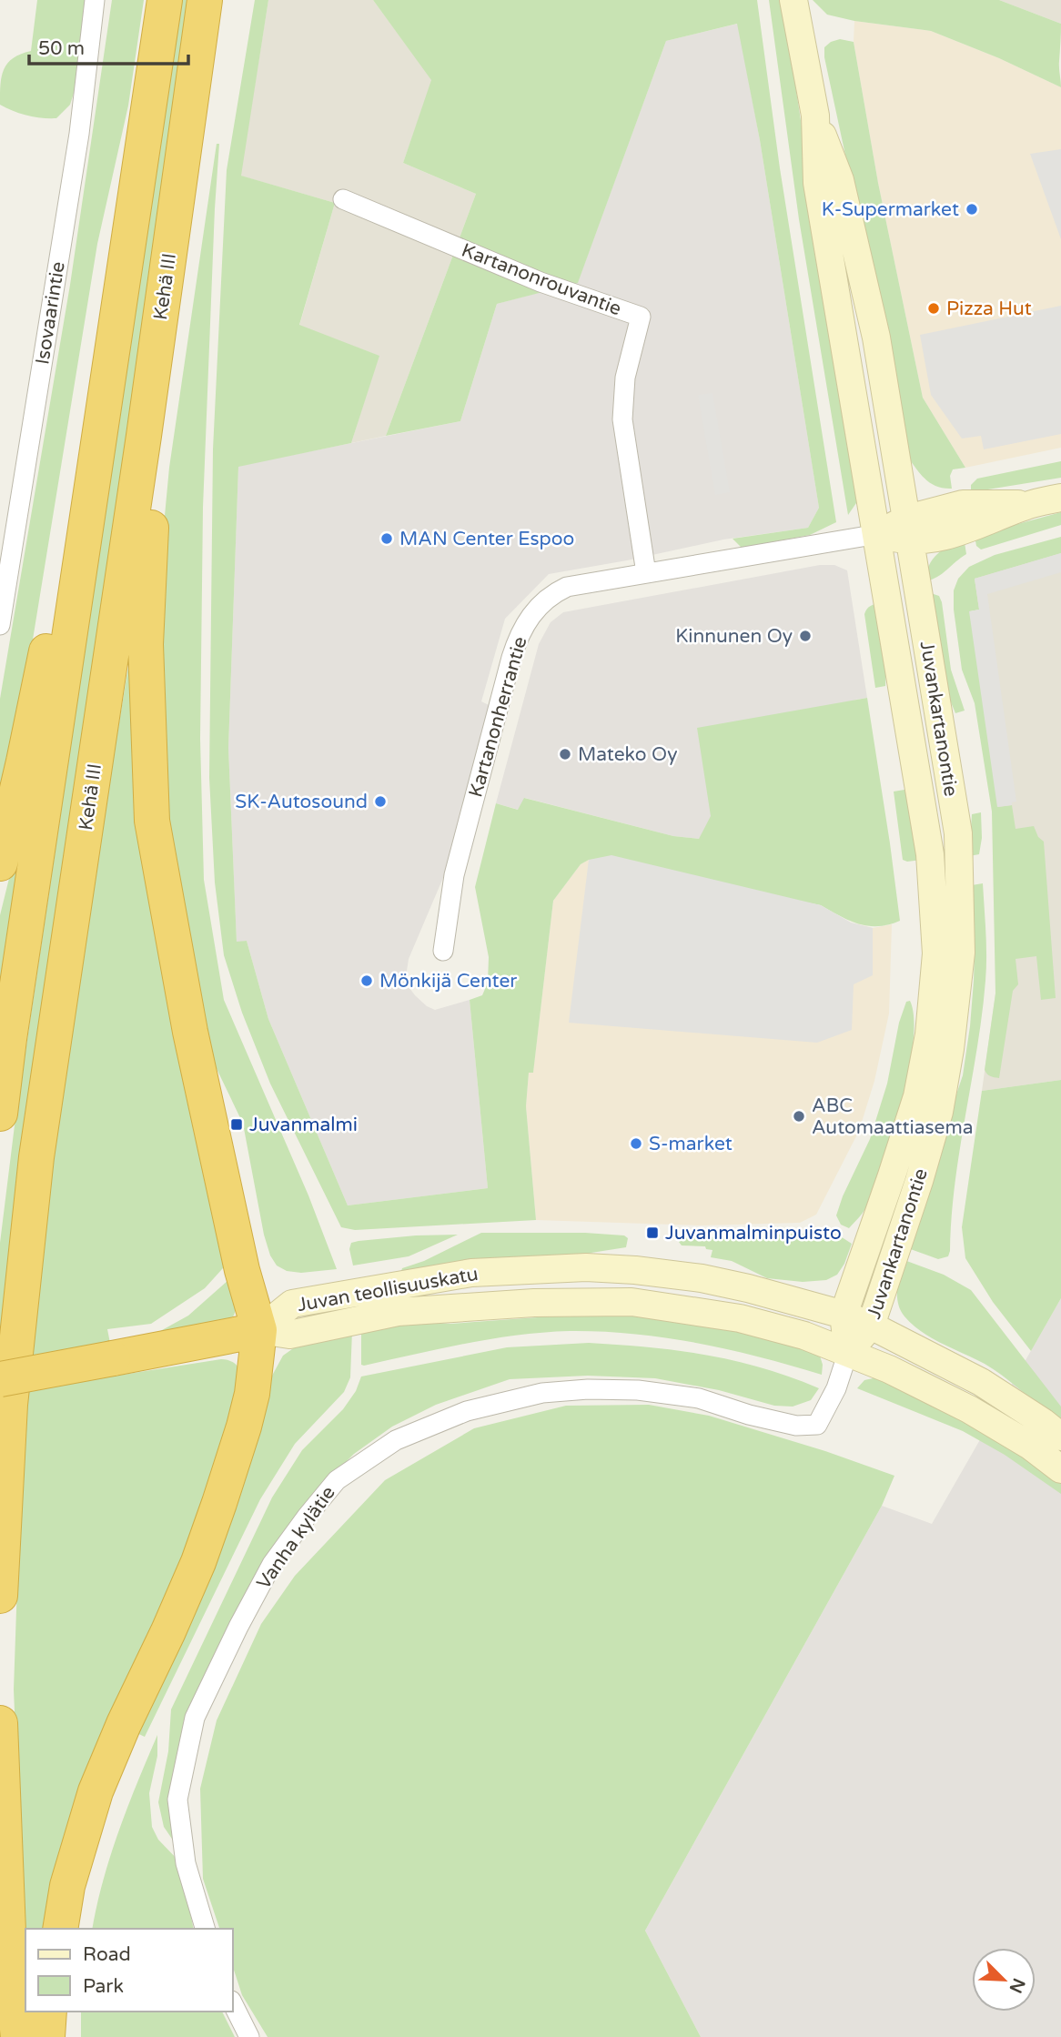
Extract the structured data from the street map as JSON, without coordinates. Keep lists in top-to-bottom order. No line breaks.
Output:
{"streets":{"highway":["Kehä III"],"main road":["Juvankartanontie","Juvan teollisuuskatu"],"street":["Kartanonrouvantie","Isovaarintie","Kartanonherrantie","Vanha kylätie"]},"crossings":[["Kartanonrouvantie","Kartanonherrantie"],["Kartanonherrantie","Juvankartanontie"],["Juvankartanontie","Juvan teollisuuskatu"],["Juvankartanontie","Vanha kylätie"],["Juvan teollisuuskatu","Vanha kylätie"]],"places":{"other":["K-Supermarket","Pizza Hut","MAN Center Espoo","Kinnunen Oy","Mateko Oy","SK-Autosound","Mönkijä Center","ABC Automaattiasema","S-market"],"transit":["Juvanmalmi","Juvanmalminpuisto"]},"legend":["Road","Park"],"scale_bar":"50 m","north":"bottom right"}
